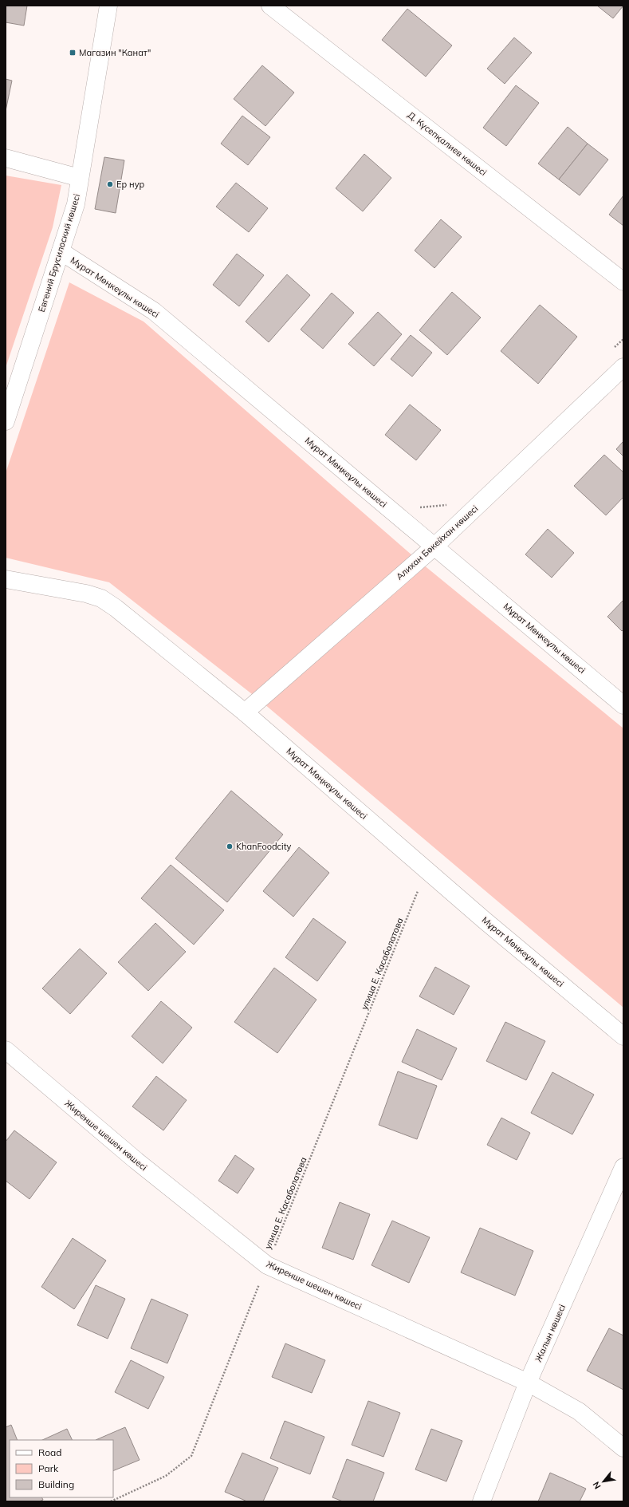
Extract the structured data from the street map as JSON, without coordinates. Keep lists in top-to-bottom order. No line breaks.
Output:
{"streets":{"street":["Д. Күсепқалиев көшесі","Евгений Брусилоский көшесі","Мұрат Мөңкеұлы көшесі","Алихан Бөкейхан көшесі","Жиренше шешен көшесі","Жалын көшесі"],"path":["улица Е. Касаболатова"]},"crossings":[["Евгений Брусилоский көшесі","Мұрат Мөңкеұлы көшесі"],["Мұрат Мөңкеұлы көшесі","Алихан Бөкейхан көшесі"],["Мұрат Мөңкеұлы көшесі","улица Е. Касаболатова"],["улица Е. Касаболатова","Жиренше шешен көшесі"],["Жиренше шешен көшесі","Жалын көшесі"]],"places":{"transit":["Магазин \"Канат\""],"other":["Ер нур","KhanFoodcity"]},"legend":["Road","Park","Building"],"north":"bottom left"}
